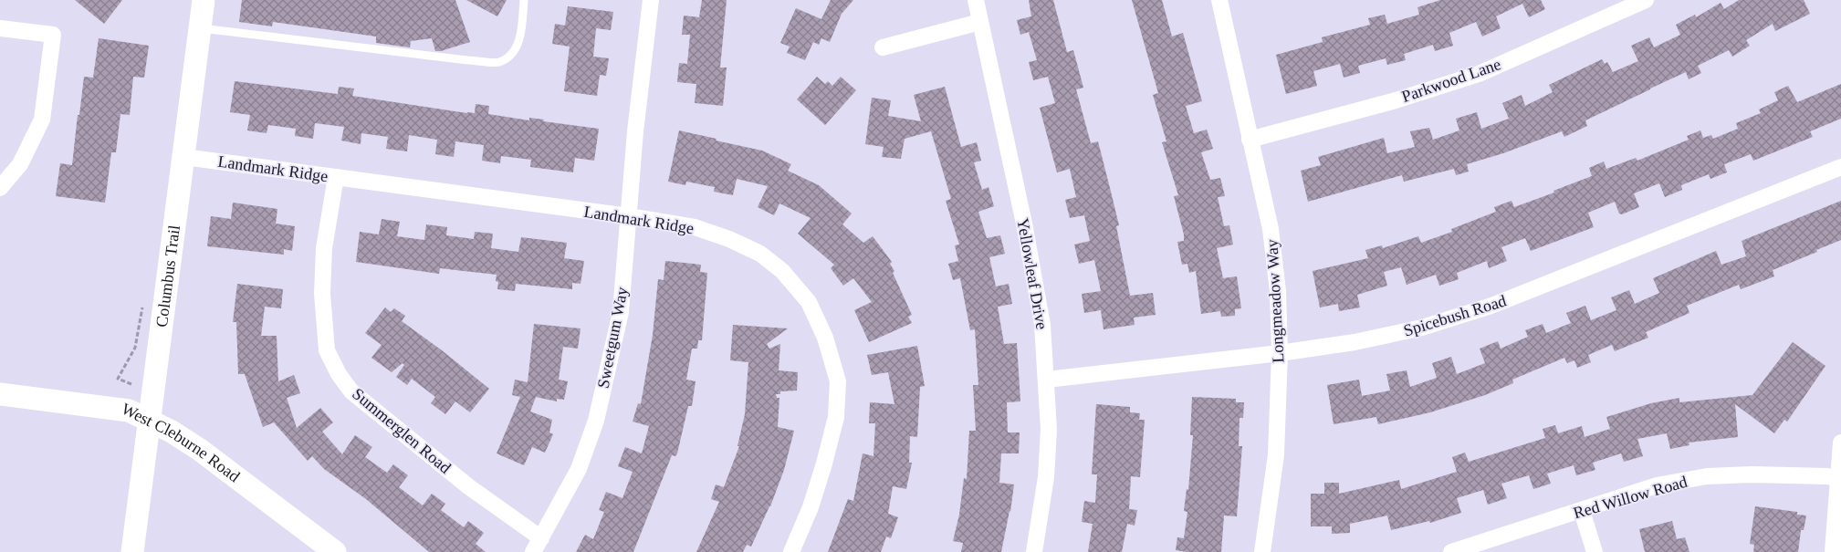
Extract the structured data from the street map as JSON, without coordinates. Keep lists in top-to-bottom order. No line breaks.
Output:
{"streets":{"street":["Parkwood Lane","Landmark Ridge","Yellowleaf Drive","Columbus Trail","Longmeadow Way","Spicebush Road","Sweetgum Way","Summerglen Road","West Cleburne Road","Red Willow Road"]},"crossings":[["Parkwood Lane","Longmeadow Way"],["Landmark Ridge","Columbus Trail"],["Landmark Ridge","Sweetgum Way"],["Landmark Ridge","Summerglen Road"],["Yellowleaf Drive","Spicebush Road"],["Columbus Trail","West Cleburne Road"],["Longmeadow Way","Spicebush Road"],["Sweetgum Way","Summerglen Road"]]}
